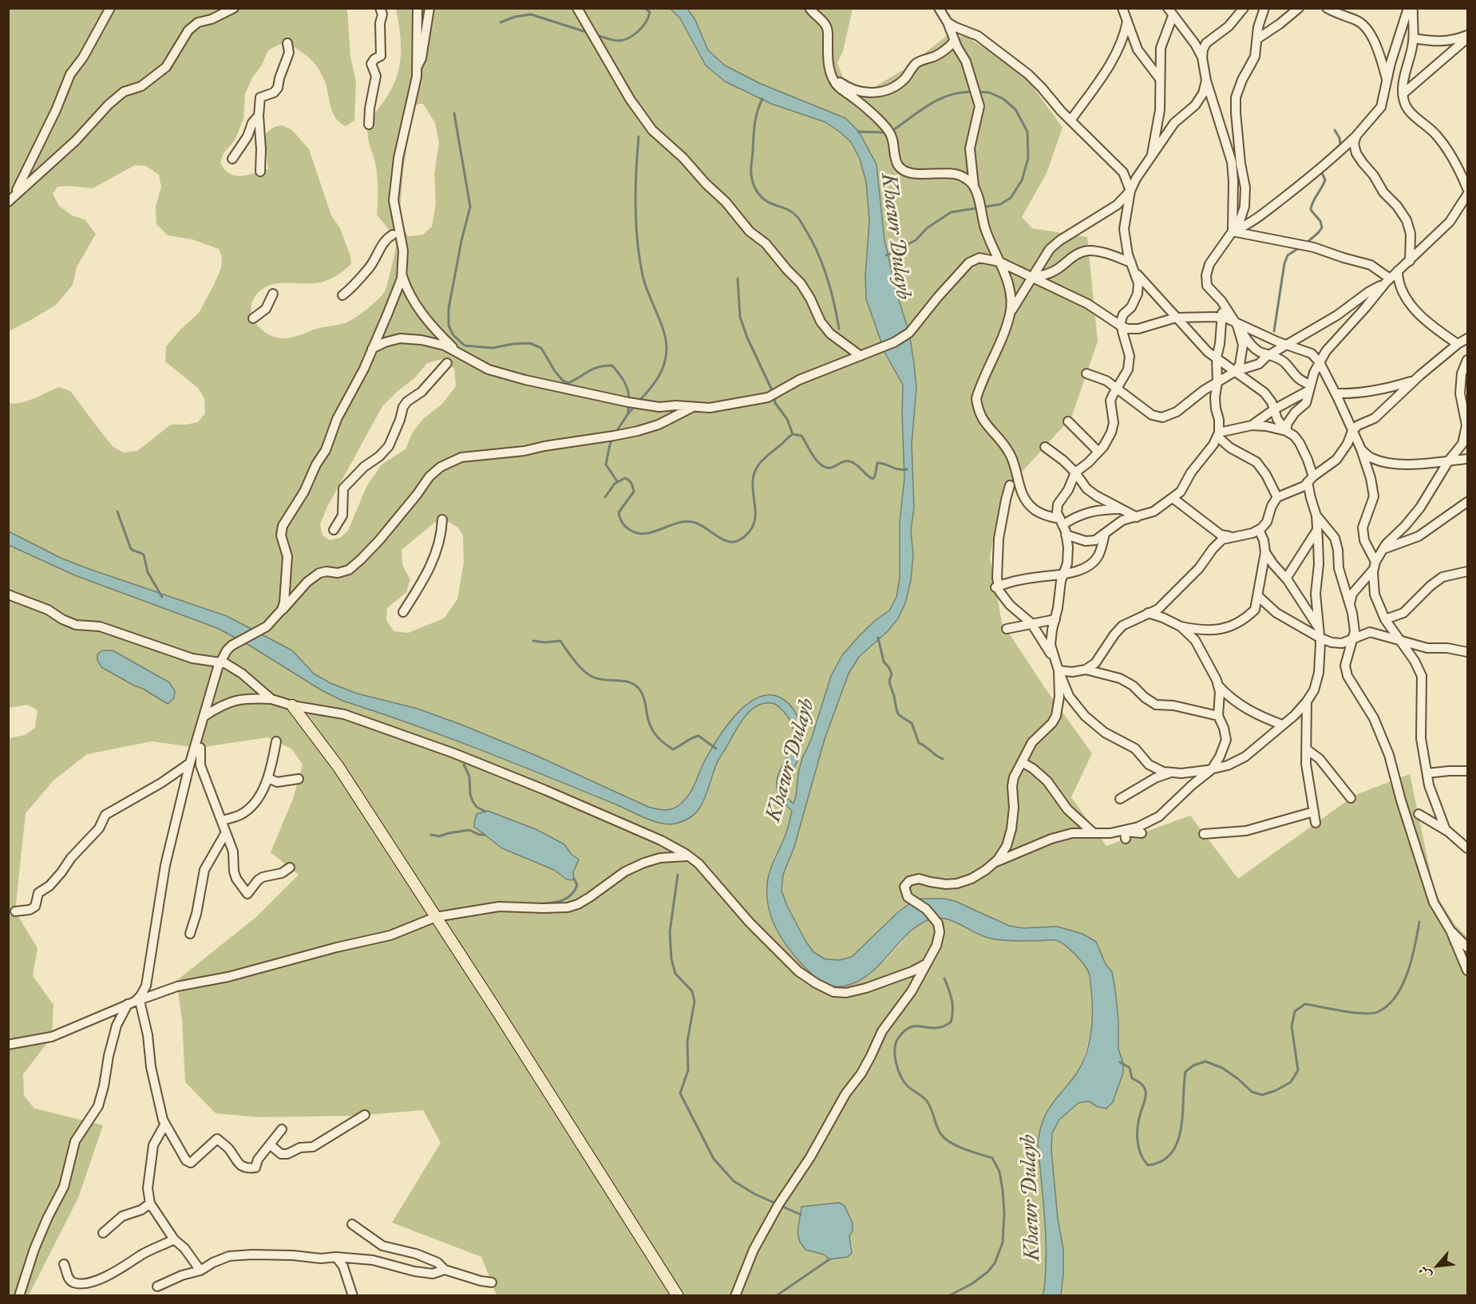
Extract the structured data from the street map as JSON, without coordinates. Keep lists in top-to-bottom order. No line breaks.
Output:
{"water":["Khawr Dulayb"],"north":"bottom left"}
